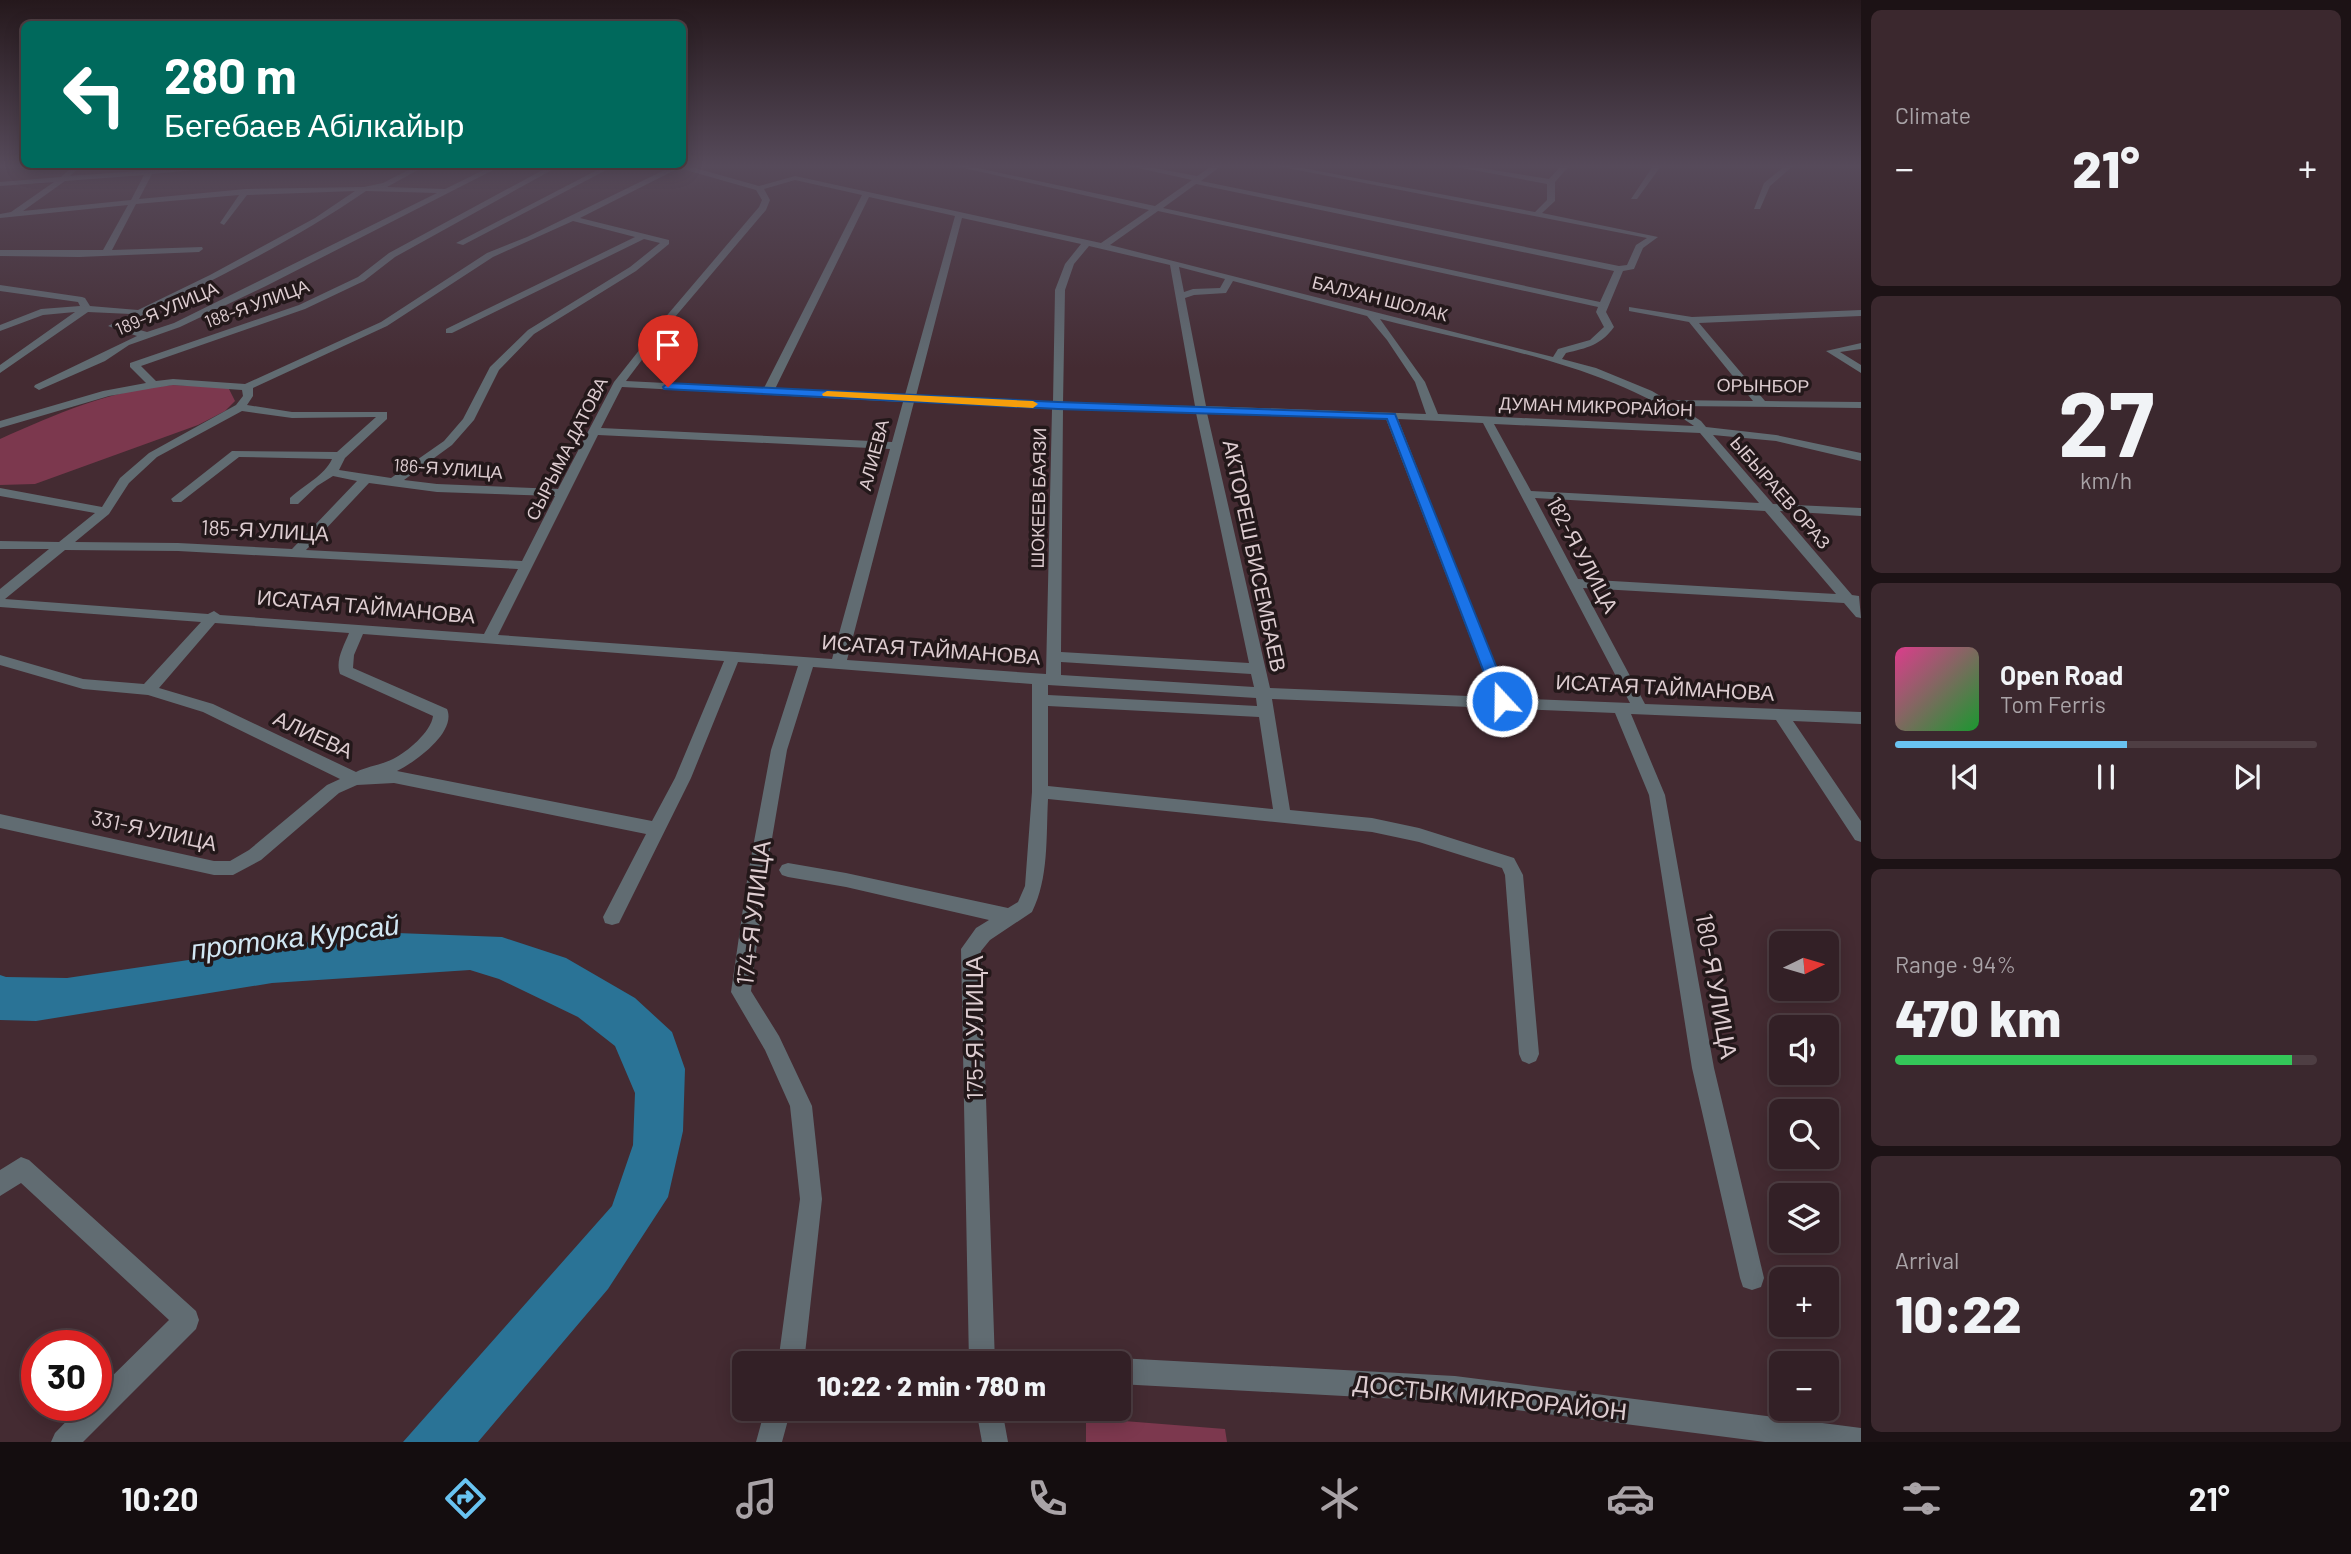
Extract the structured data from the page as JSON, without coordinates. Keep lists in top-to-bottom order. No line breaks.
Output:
{"streets":{"street":["БАЛУАН ШОЛАК","188-Я УЛИЦА","189-Я УЛИЦА","ОРЫНБОР","ДУМАН МИКРОРАЙОН","СЫРЫМА ДАТОВА","АЛИЕВА","186-Я УЛИЦА","ЫБЫРАЕВ ОРАЗ","ШОКЕЕВ БАЯЗИ","185-Я УЛИЦА","182-Я УЛИЦА","АКТОРЕШ БИСЕМБАЕВ","ИСАТАЯ ТАЙМАНОВА","331-Я УЛИЦА","174-Я УЛИЦА","180-Я УЛИЦА","175-Я УЛИЦА","ДОСТЫК МИКРОРАЙОН"]},"crossings":[["БАЛУАН ШОЛАК","ОРЫНБОР"],["БАЛУАН ШОЛАК","ЫБЫРАЕВ ОРАЗ"],["БАЛУАН ШОЛАК","ШОКЕЕВ БАЯЗИ"],["БАЛУАН ШОЛАК","АКТОРЕШ БИСЕМБАЕВ"],["ОРЫНБОР","ЫБЫРАЕВ ОРАЗ"],["ДУМАН МИКРОРАЙОН","СЫРЫМА ДАТОВА"],["ДУМАН МИКРОРАЙОН","АЛИЕВА"],["ДУМАН МИКРОРАЙОН","ЫБЫРАЕВ ОРАЗ"],["ДУМАН МИКРОРАЙОН","ШОКЕЕВ БАЯЗИ"],["ДУМАН МИКРОРАЙОН","182-Я УЛИЦА"],["ДУМАН МИКРОРАЙОН","АКТОРЕШ БИСЕМБАЕВ"],["СЫРЫМА ДАТОВА","186-Я УЛИЦА"],["СЫРЫМА ДАТОВА","185-Я УЛИЦА"],["СЫРЫМА ДАТОВА","ИСАТАЯ ТАЙМАНОВА"],["АЛИЕВА","ИСАТАЯ ТАЙМАНОВА"],["АЛИЕВА","331-Я УЛИЦА"],["ШОКЕЕВ БАЯЗИ","ИСАТАЯ ТАЙМАНОВА"],["ШОКЕЕВ БАЯЗИ","175-Я УЛИЦА"],["182-Я УЛИЦА","ИСАТАЯ ТАЙМАНОВА"],["182-Я УЛИЦА","180-Я УЛИЦА"],["АКТОРЕШ БИСЕМБАЕВ","ИСАТАЯ ТАЙМАНОВА"],["ИСАТАЯ ТАЙМАНОВА","331-Я УЛИЦА"],["ИСАТАЯ ТАЙМАНОВА","174-Я УЛИЦА"],["ИСАТАЯ ТАЙМАНОВА","180-Я УЛИЦА"],["ИСАТАЯ ТАЙМАНОВА","175-Я УЛИЦА"]],"water":["протока Курсай"],"north":"right","page":{"tile":["Climate",["27","km/h"],["Range · 94%","470 km"],["Arrival","10:22"]],"turn":["280 m","Бегебаев Абілкайыр"],"heat":["−","21°","+"],"song":["Open Road","Tom Ferris"],"map_buttons":["+","−"],"limit":"30","trip":"10:22 · 2 min · 780 m","tabs":["10:20","21°"]}}
